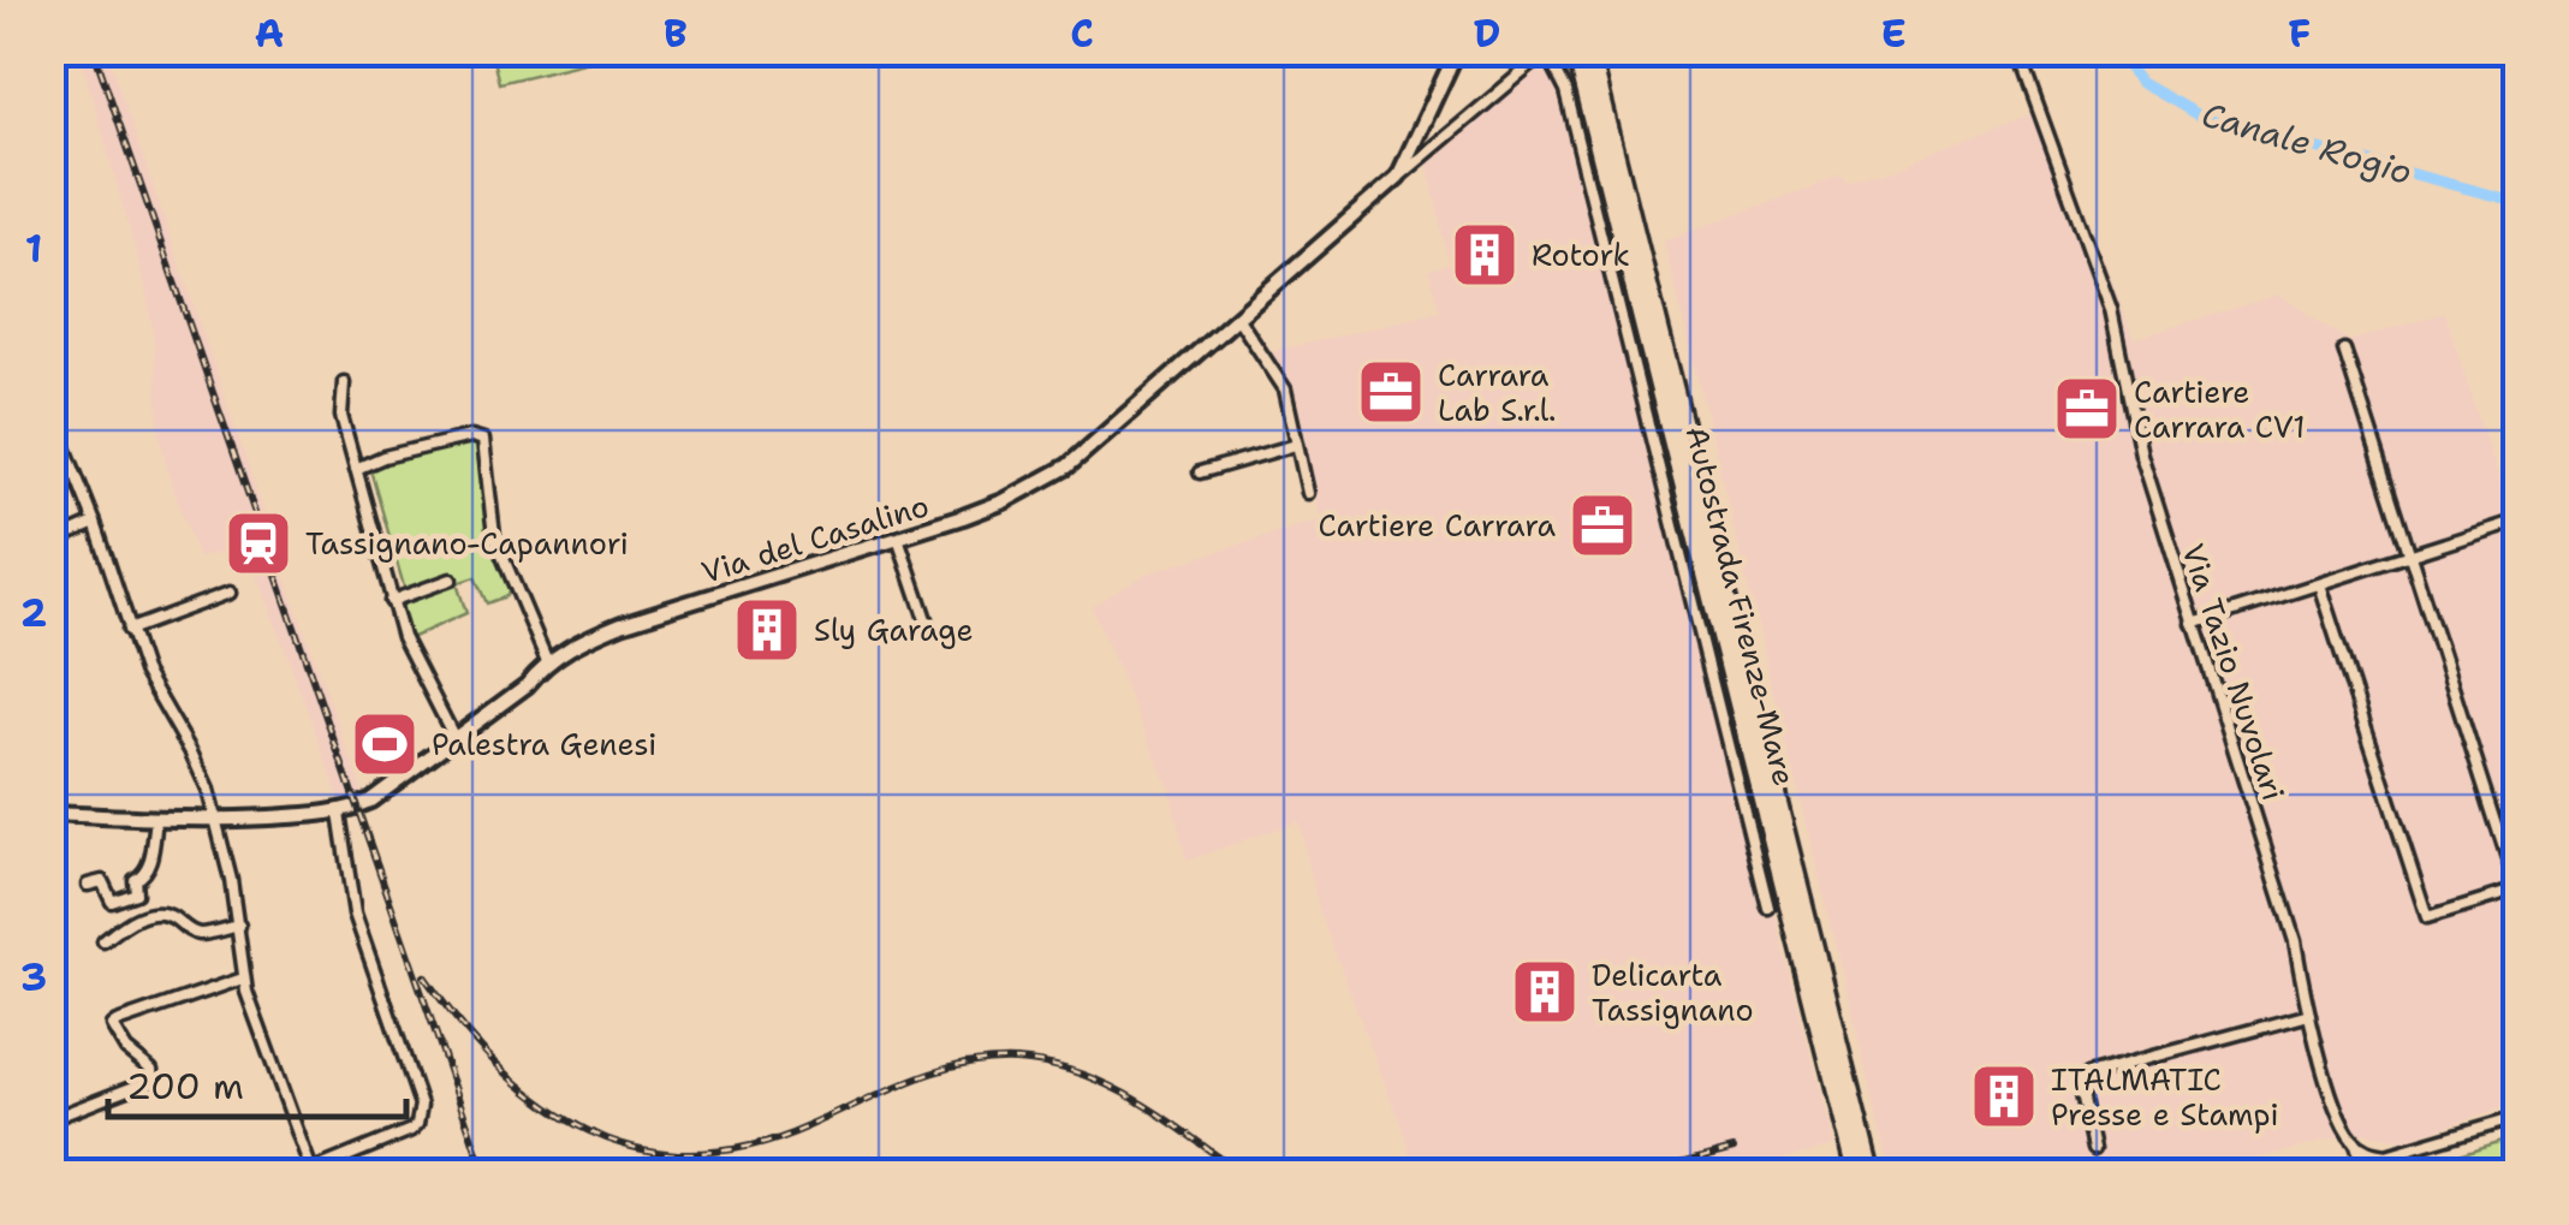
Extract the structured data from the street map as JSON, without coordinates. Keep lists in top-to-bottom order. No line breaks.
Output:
{"streets":{"highway":["Autostrada Firenze-Mare"],"street":["Via del Casalino","Via Tazio Nuvolari"]},"water":["Canale Rogio"],"places":{"building":["Rotork","Sly Garage","Delicarta Tassignano","ITALMATIC Presse e Stampi"],"office":["Carrara Lab S.r.l.","Cartiere Carrara CV1","Cartiere Carrara"],"station":["Tassignano-Capannori"],"sports":["Palestra Genesi"]},"scale_bar":"200 m","grid":{"columns":["A","B","C","D","E","F"],"rows":["1","2","3"]}}
